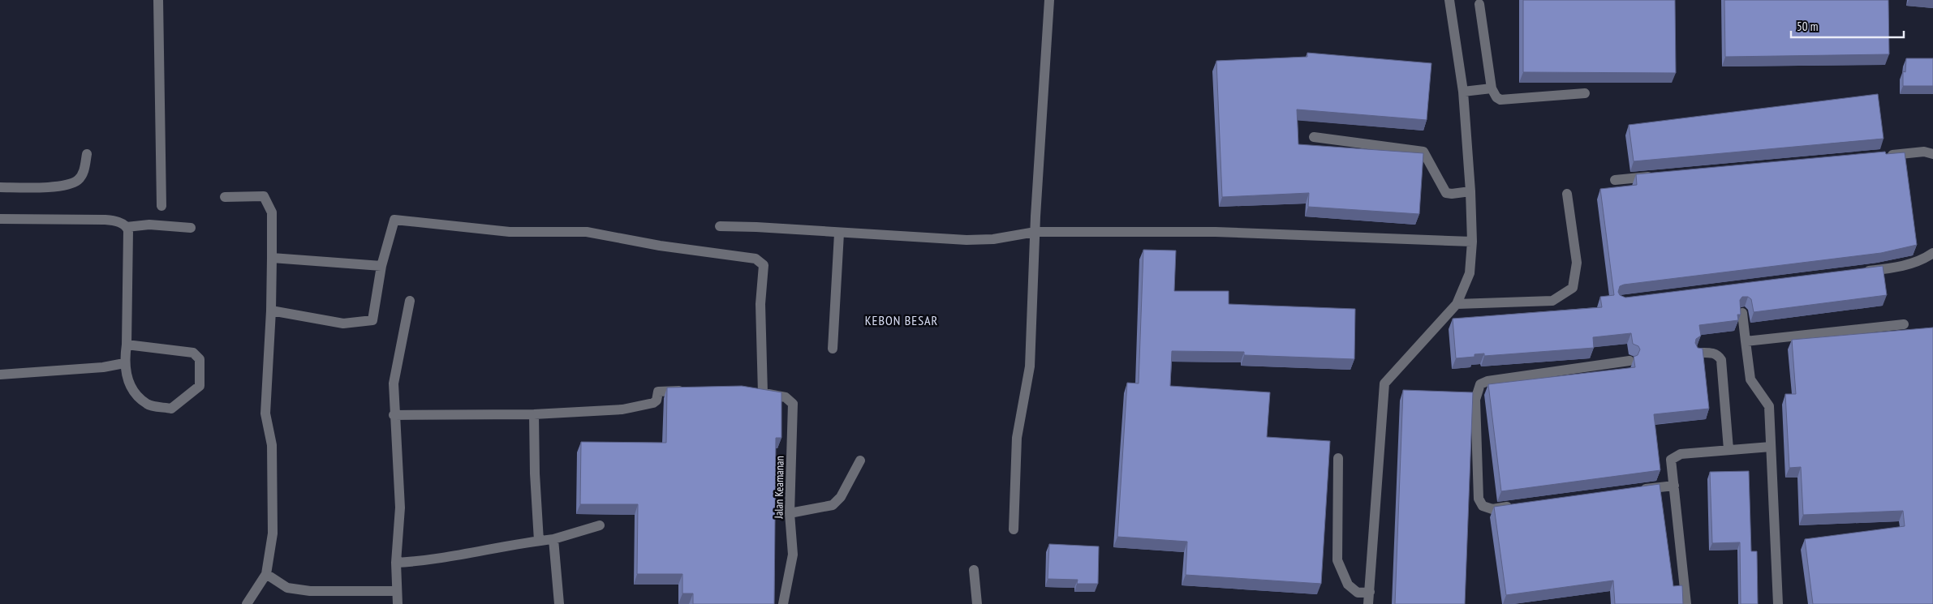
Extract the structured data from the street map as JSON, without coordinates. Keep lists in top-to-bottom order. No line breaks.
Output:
{"streets":{"street":["Jalan Keamanan"]},"districts":["KEBON BESAR"],"scale_bar":"50 m"}
